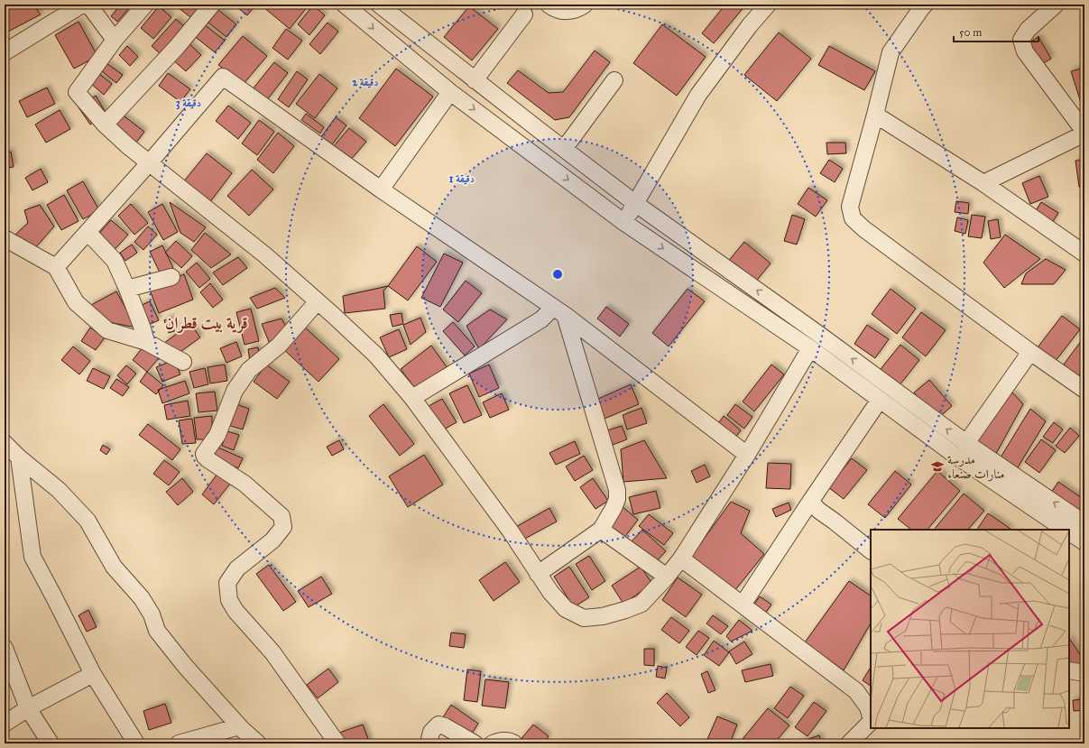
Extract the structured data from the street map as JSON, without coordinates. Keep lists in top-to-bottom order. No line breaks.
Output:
{"districts":["قرية بيت قطران"],"places":{"school or university":["مدرسة منارات صنعاء"]},"scale_bar":"50 m","rings":["2 دقيقة","3 دقيقة","1 دقيقة"]}
